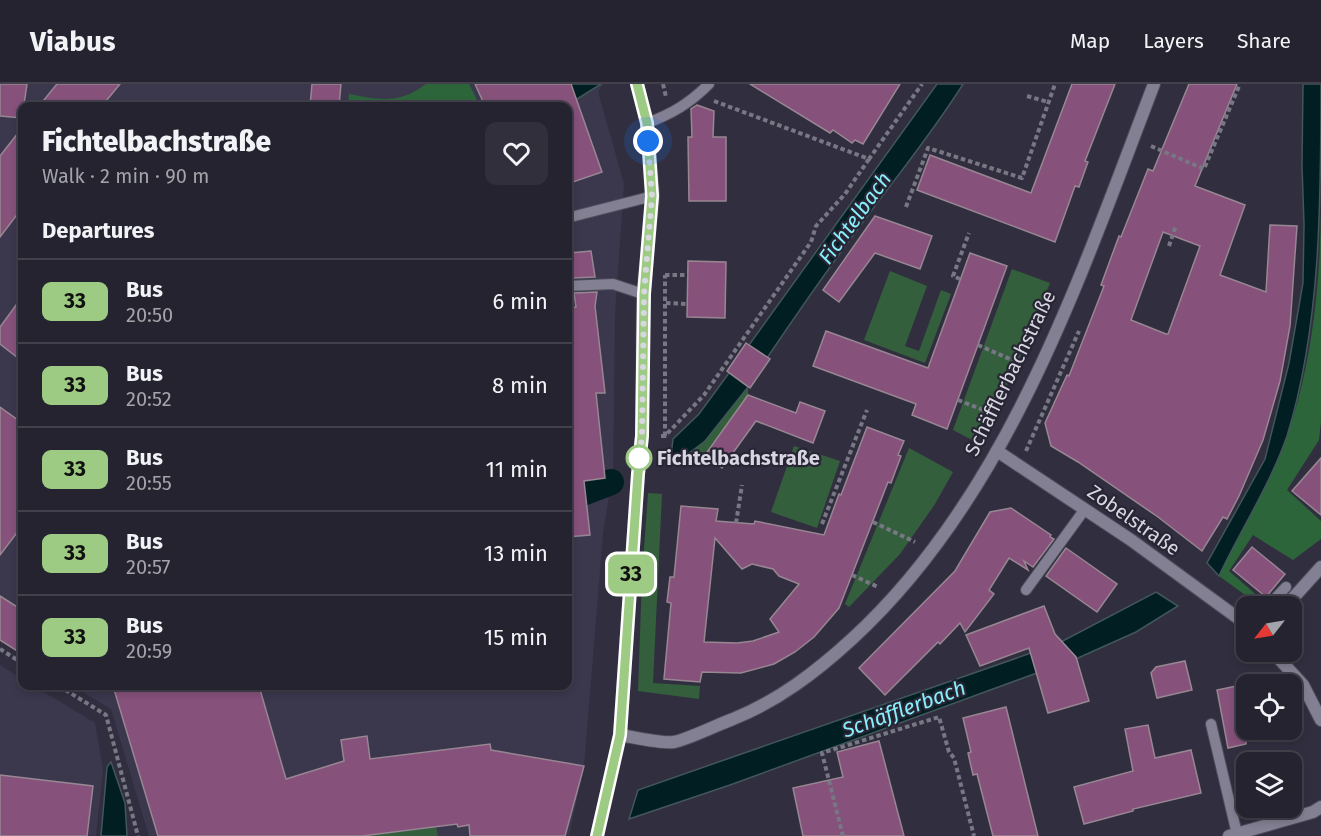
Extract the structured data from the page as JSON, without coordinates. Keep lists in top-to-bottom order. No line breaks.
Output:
{"streets":{"street":["Schäfflerbachstraße","Zobelstraße"]},"crossings":[["Schäfflerbachstraße","Zobelstraße"]],"water":["Fichtelbach","Schäfflerbach"],"places":["Fichtelbachstraße"],"lines":["bus line 33"],"north":"bottom left","page":{"header":"Viabus","nav":["Map","Layers","Share"],"on_map":"33","heading":[["Fichtelbachstraße","Walk · 2 min · 90 m"],"Departures"],"list":[{"mark":"33","name":"Bus","note":"20:50","value":"6 min"},{"mark":"33","name":"Bus","note":"20:52","value":"8 min"},{"mark":"33","name":"Bus","note":"20:55","value":"11 min"},{"mark":"33","name":"Bus","note":"20:57","value":"13 min"},{"mark":"33","name":"Bus","note":"20:59","value":"15 min"}]}}
